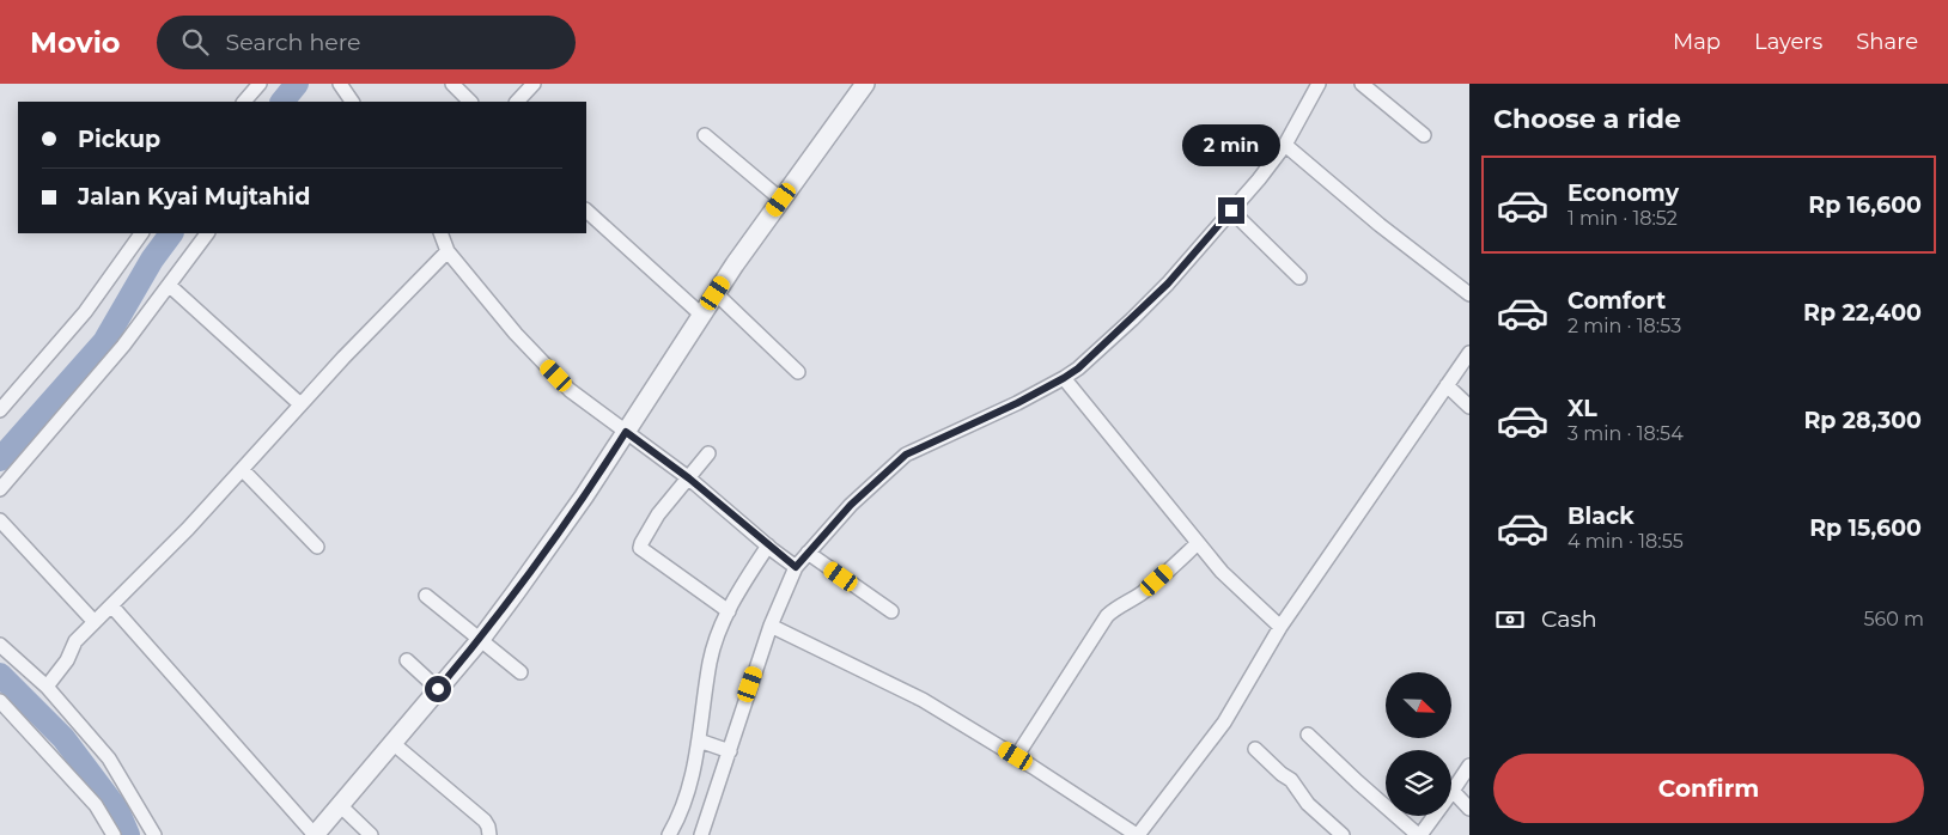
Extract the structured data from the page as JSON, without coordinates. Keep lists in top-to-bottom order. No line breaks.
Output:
{"north":"bottom right","page":{"header":"Movio","search":"Search here","nav":["Map","Layers","Share"],"heading":"Choose a ride","banner":["Pickup","Jalan Kyai Mujtahid"],"bubble":"2 min","list":[{"name":"Economy","note":"1 min · 18:52","value":"Rp 16,600"},{"name":"Comfort","note":"2 min · 18:53","value":"Rp 22,400"},{"name":"XL","note":"3 min · 18:54","value":"Rp 28,300"},{"name":"Black","note":"4 min · 18:55","value":"Rp 15,600"}],"pay":["Cash","560 m"],"buttons":"Confirm"}}
